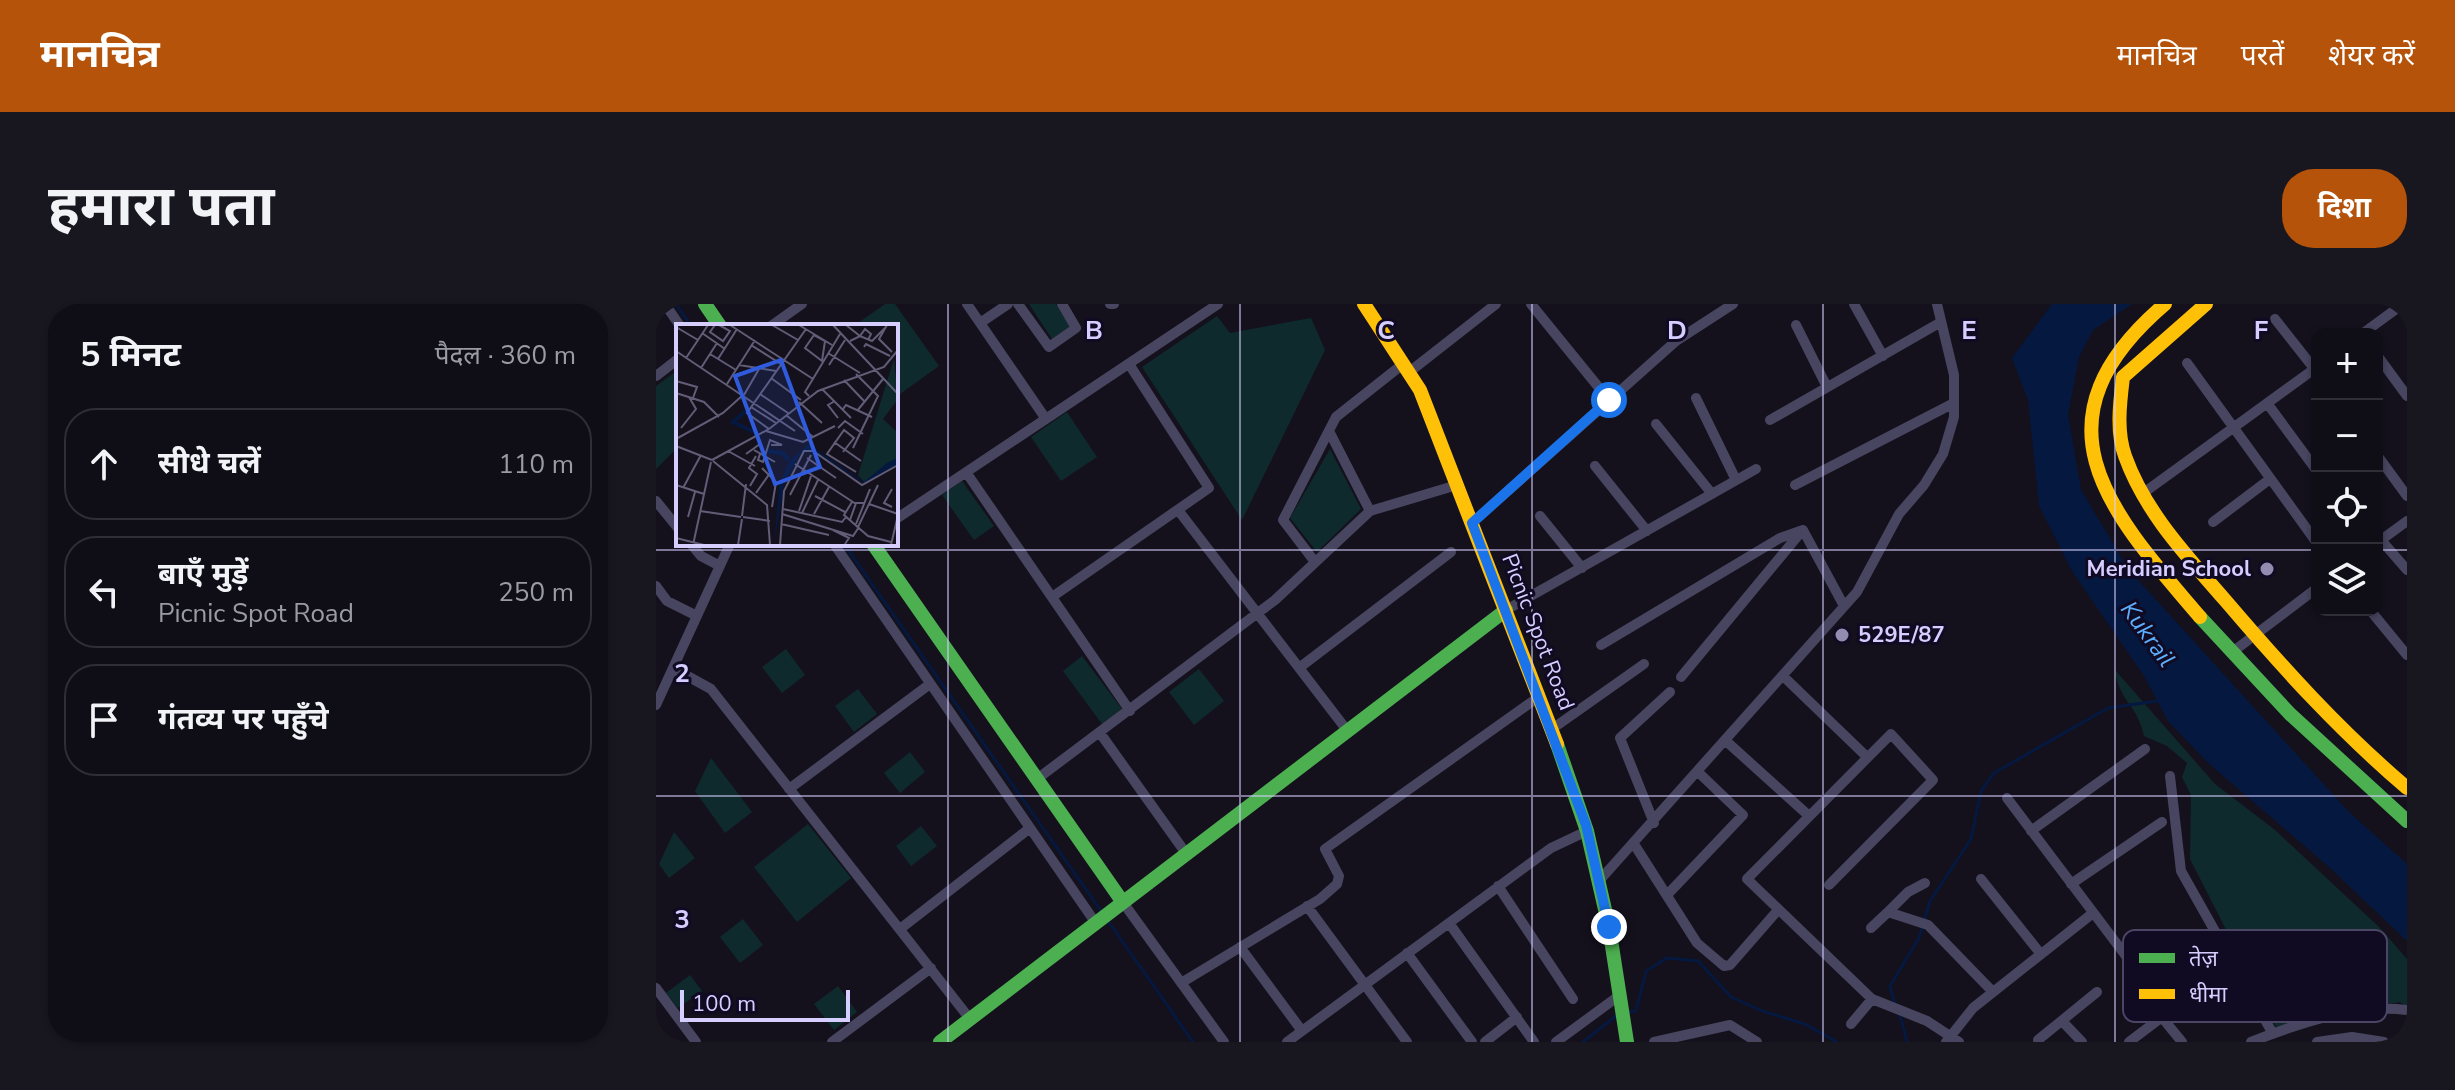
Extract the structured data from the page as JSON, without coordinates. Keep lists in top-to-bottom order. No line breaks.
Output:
{"streets":{"street":["Picnic Spot Road"]},"water":["Kukrail"],"places":["Meridian School","529E/87"],"legend":["तेज़","धीमा"],"scale_bar":"100 m","page":{"header":"मानचित्र","nav":["मानचित्र","परतें","शेयर करें"],"title":"हमारा पता","buttons":"दिशा","heading":["5 मिनट","पैदल · 360 m"],"map_buttons":["+","−"],"list":[["सीधे चलें","110 m"],["बाएँ मुड़ें","Picnic Spot Road","250 m"],"गंतव्य पर पहुँचे"],"scale":"100 m"},"grid":{"columns":["B","C","D","E","F"],"rows":["2","3"]}}
